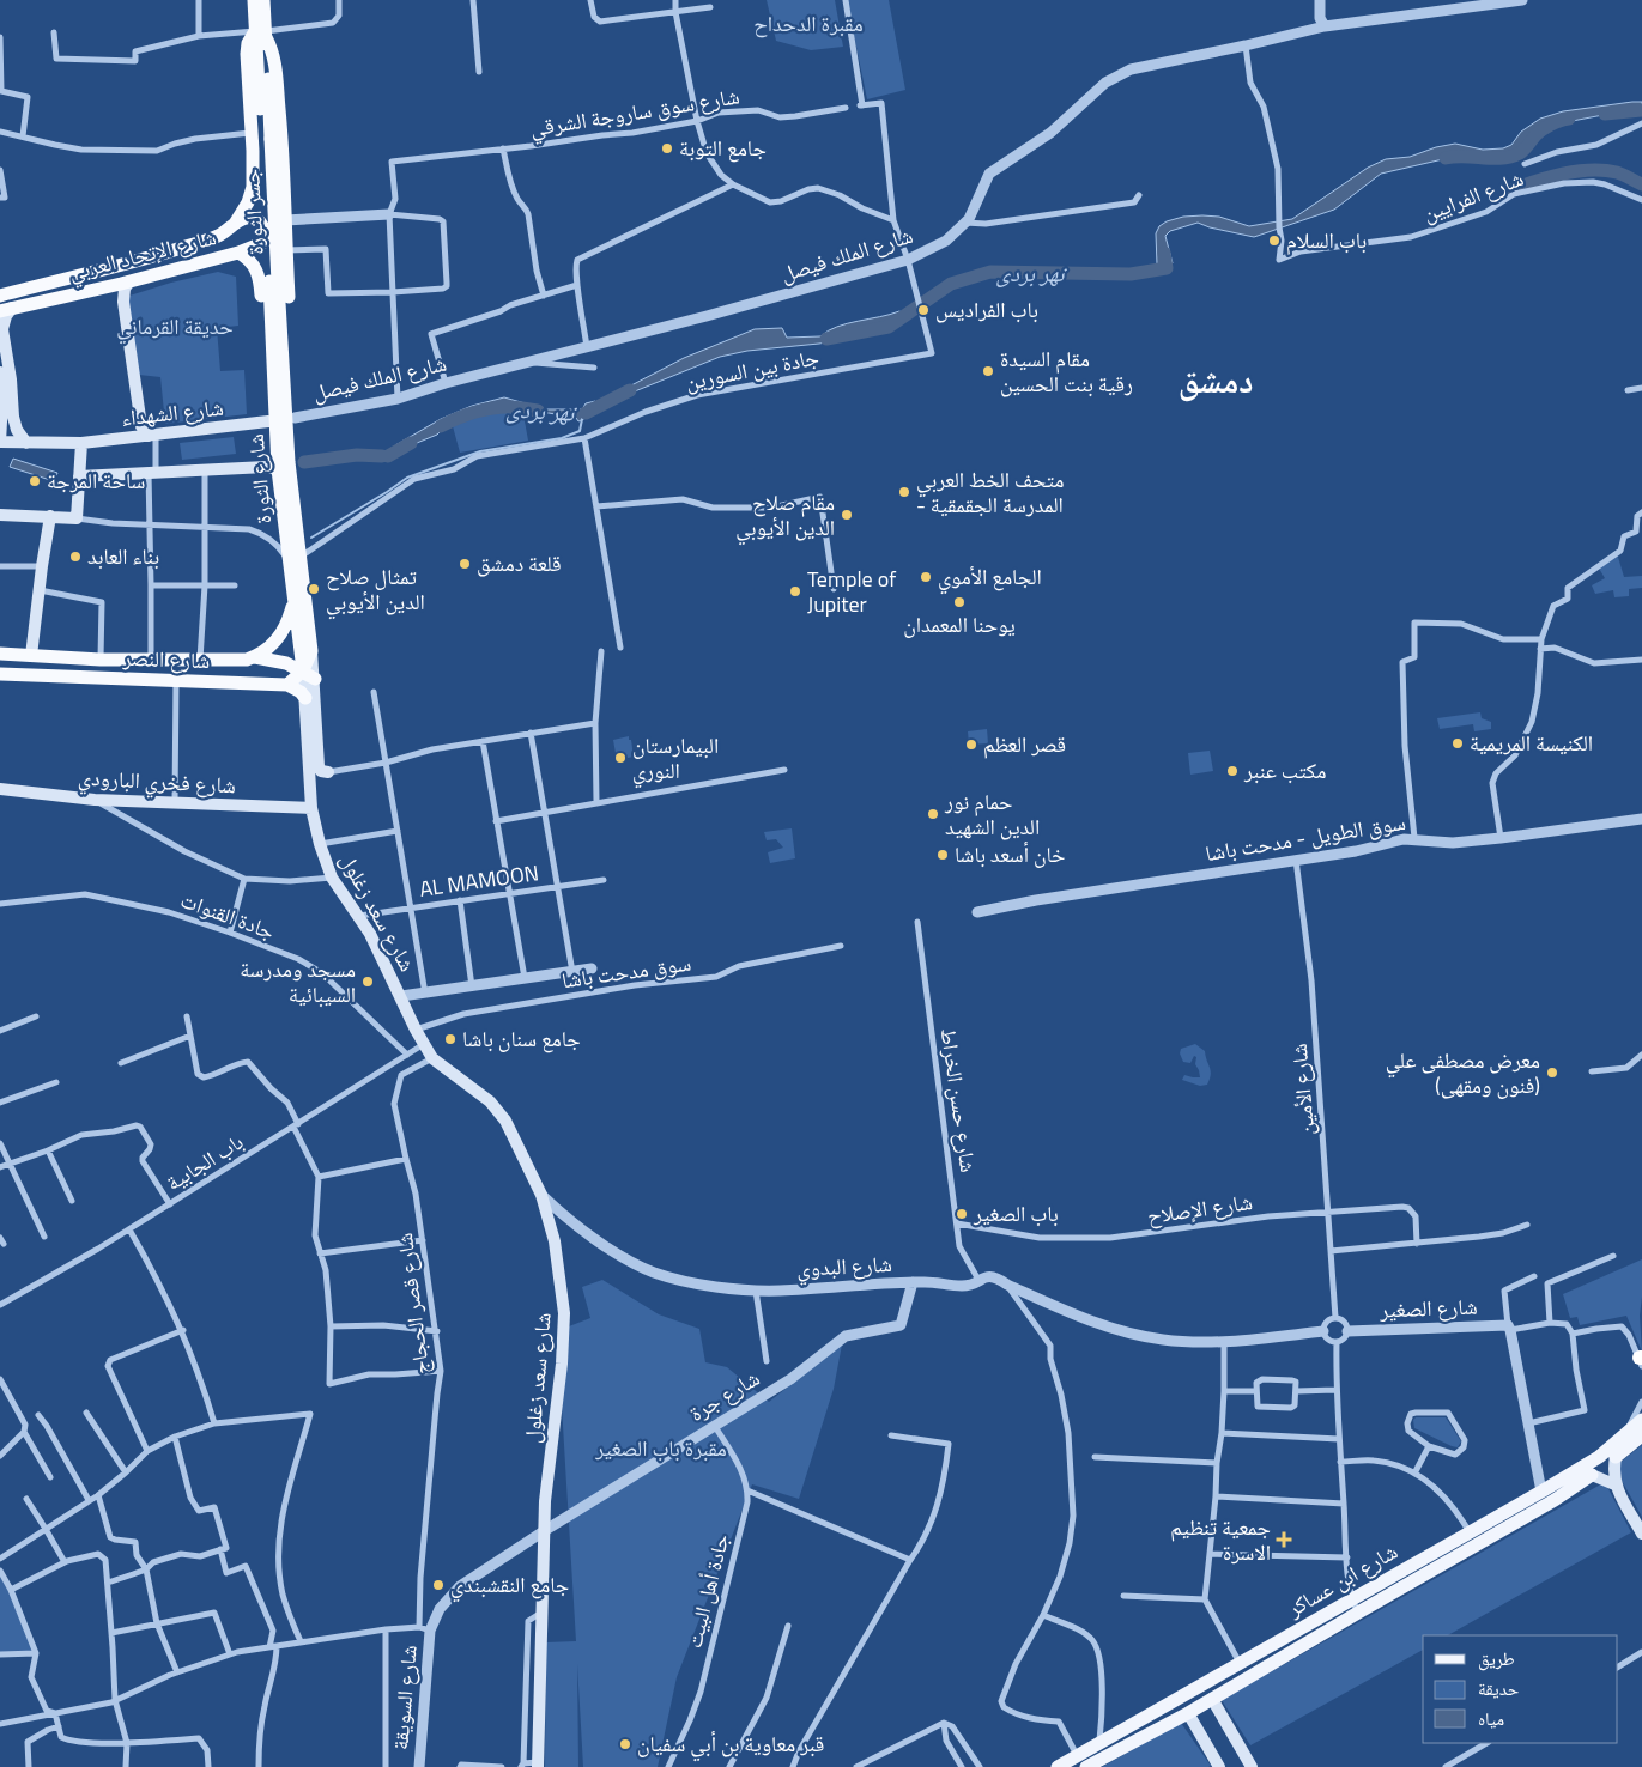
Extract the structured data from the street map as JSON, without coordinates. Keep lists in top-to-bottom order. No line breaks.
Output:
{"streets":{"highway":["جسر الثورة","شارع الإتحاد العربي","شارع الثورة","شارع النصر"],"main road":["شارع الشهداء","شارع فخري البارودي","شارع سعد زغلول","شارع ابن عساكر"],"street":["شارع سوق ساروجة الشرقي","شارع الفرايين","شارع الملك فيصل","جادة بين السورين","سوق الطويل - مدحت باشا","AL MAMOON","جادة القنوات","سوق مدحت باشا","شارع الأمين","شارع حسن الخراط","باب الجابية","شارع الإصلاح","شارع البدوي","شارع قصر الحجاج","شارع الصغير","شارع جرة","جادة أهل البيت","شارع السويقة"]},"crossings":[["شارع الفرايين","شارع الملك فيصل"],["جسر الثورة","شارع الثورة"],["شارع الملك فيصل","جادة بين السورين"],["جادة بين السورين","شارع الثورة"],["شارع الثورة","شارع سعد زغلول"],["شارع فخري البارودي","شارع سعد زغلول"],["سوق الطويل - مدحت باشا","شارع الأمين"],["AL MAMOON","شارع سعد زغلول"],["شارع سعد زغلول","سوق مدحت باشا"],["شارع سعد زغلول","باب الجابية"],["شارع سعد زغلول","شارع البدوي"],["شارع سعد زغلول","شارع قصر الحجاج"],["شارع سعد زغلول","شارع جرة"],["جادة القنوات","باب الجابية"],["شارع الأمين","شارع الإصلاح"],["شارع الأمين","شارع الصغير"],["شارع حسن الخراط","شارع الإصلاح"],["شارع حسن الخراط","شارع البدوي"],["شارع البدوي","شارع جرة"],["شارع جرة","جادة أهل البيت"],["شارع جرة","شارع السويقة"]],"districts":["دمشق"],"water":["نهر بردى"],"parks":["مقبرة الدحداح","حديقة القرماني","مقبرة باب الصغير"],"places":{"other":["جامع التوبة","باب السلام","باب الفراديس","مقام السيدة رقية بنت الحسين","ساحة المرجة","متحف الخط العربي - المدرسة الجقمقية","مقام صلاح الدين الأيوبي","بناء العابد","قلعة دمشق","الجامع الأموي","تمثال صلاح الدين الأيوبي","Temple of Jupiter","يوحنا المعمدان","الكنيسة المريمية","قصر العظم","البيمارستان النوري","مكتب عنبر","حمام نور الدين الشهيد","خان أسعد باشا","مسجد ومدرسة السيبائية","جامع سنان باشا","معرض مصطفى علي (فنون ومقهى)","باب الصغير","جامع النقشبندي","قبر معاوية بن أبي سفيان"],"health":["جمعية تنظيم الاسرة"]},"legend":["طريق","حديقة","مياه"]}
